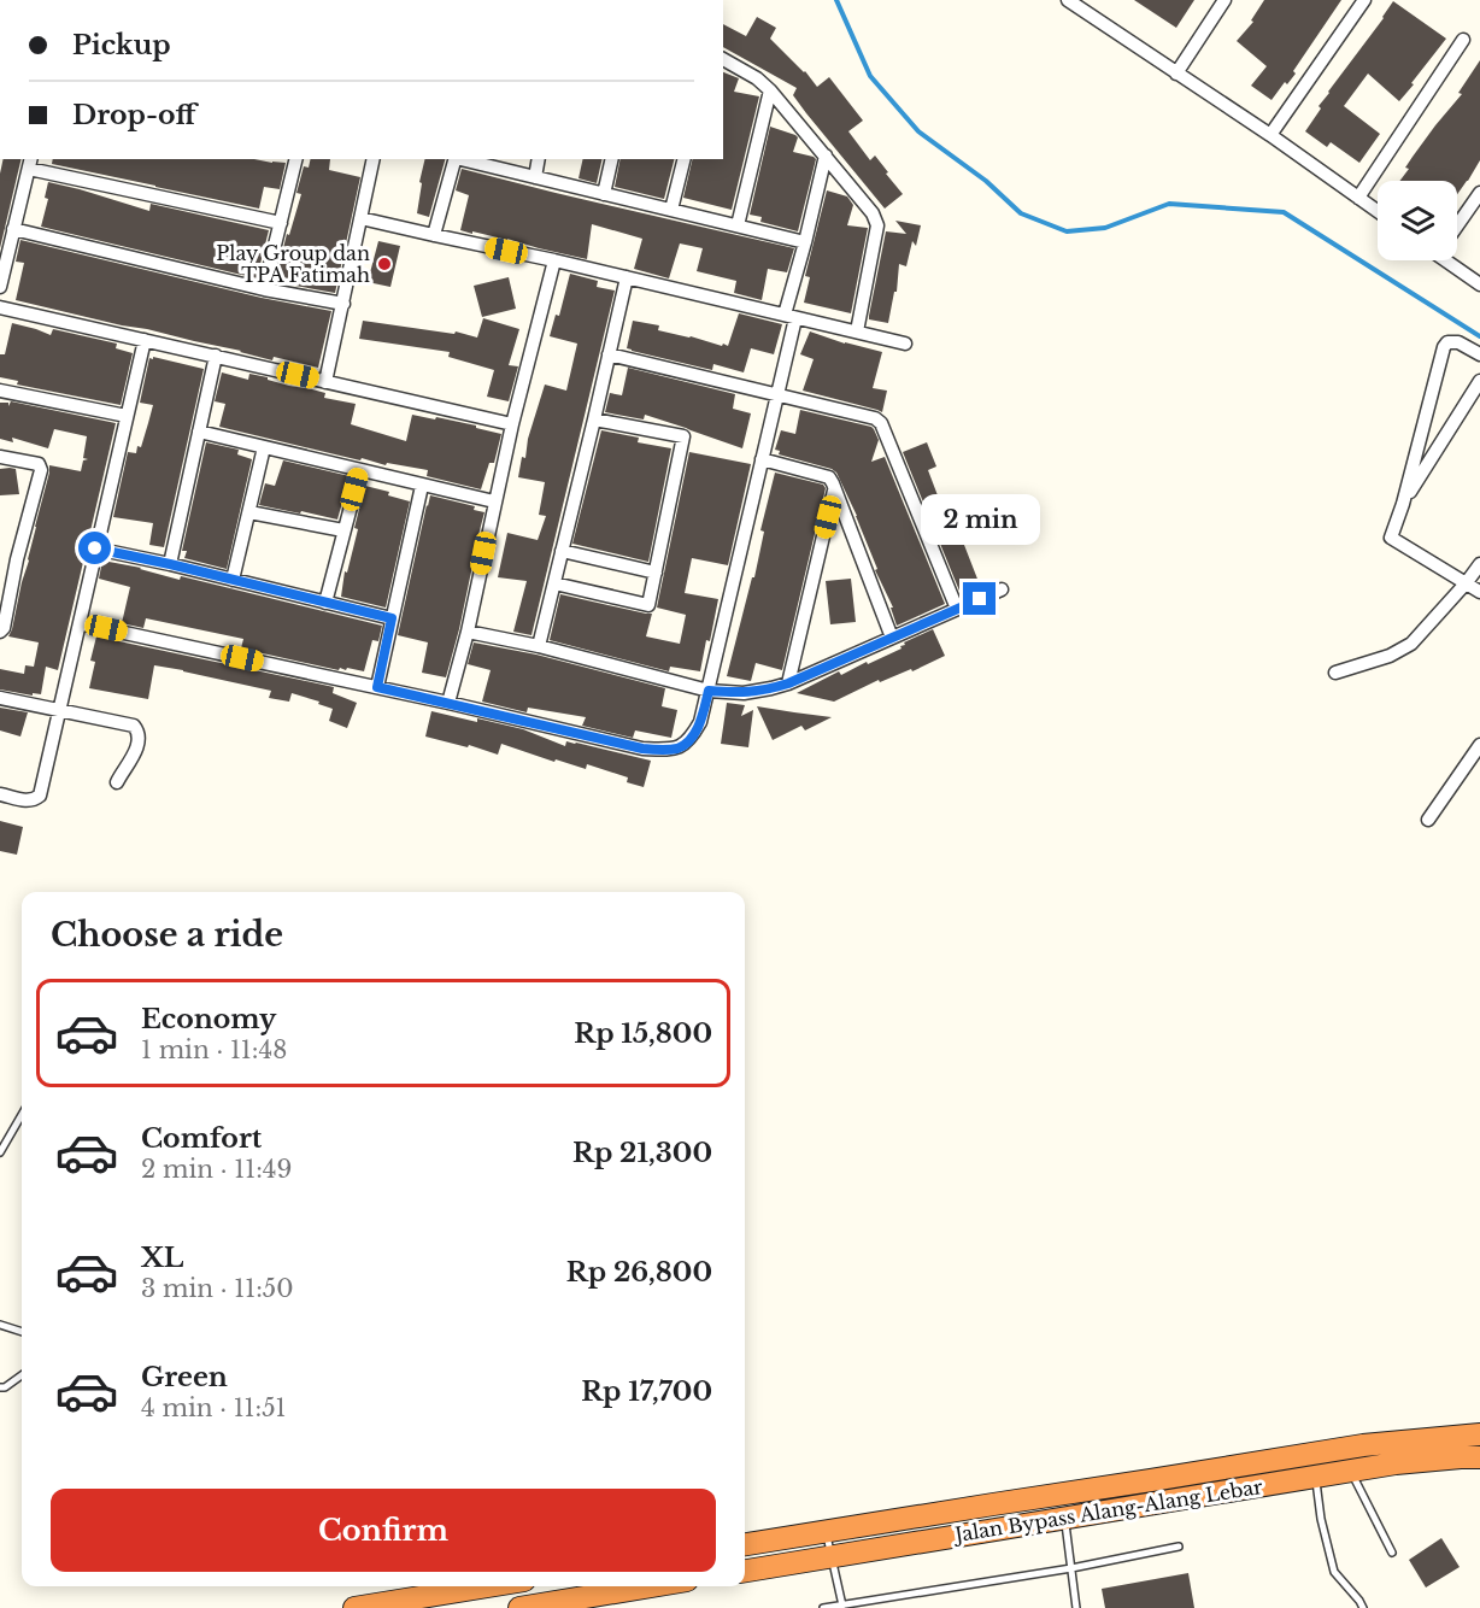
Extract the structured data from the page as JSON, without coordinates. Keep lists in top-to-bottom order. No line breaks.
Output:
{"streets":{"highway":["Jalan Bypass Alang-Alang Lebar"]},"places":["Play Group dan TPA Fatimah"],"page":{"banner":["Pickup","Drop-off"],"bubble":"2 min","heading":"Choose a ride","list":[{"name":"Economy","note":"1 min · 11:48","value":"Rp 15,800"},{"name":"Comfort","note":"2 min · 11:49","value":"Rp 21,300"},{"name":"XL","note":"3 min · 11:50","value":"Rp 26,800"},{"name":"Green","note":"4 min · 11:51","value":"Rp 17,700"}],"buttons":"Confirm"}}
